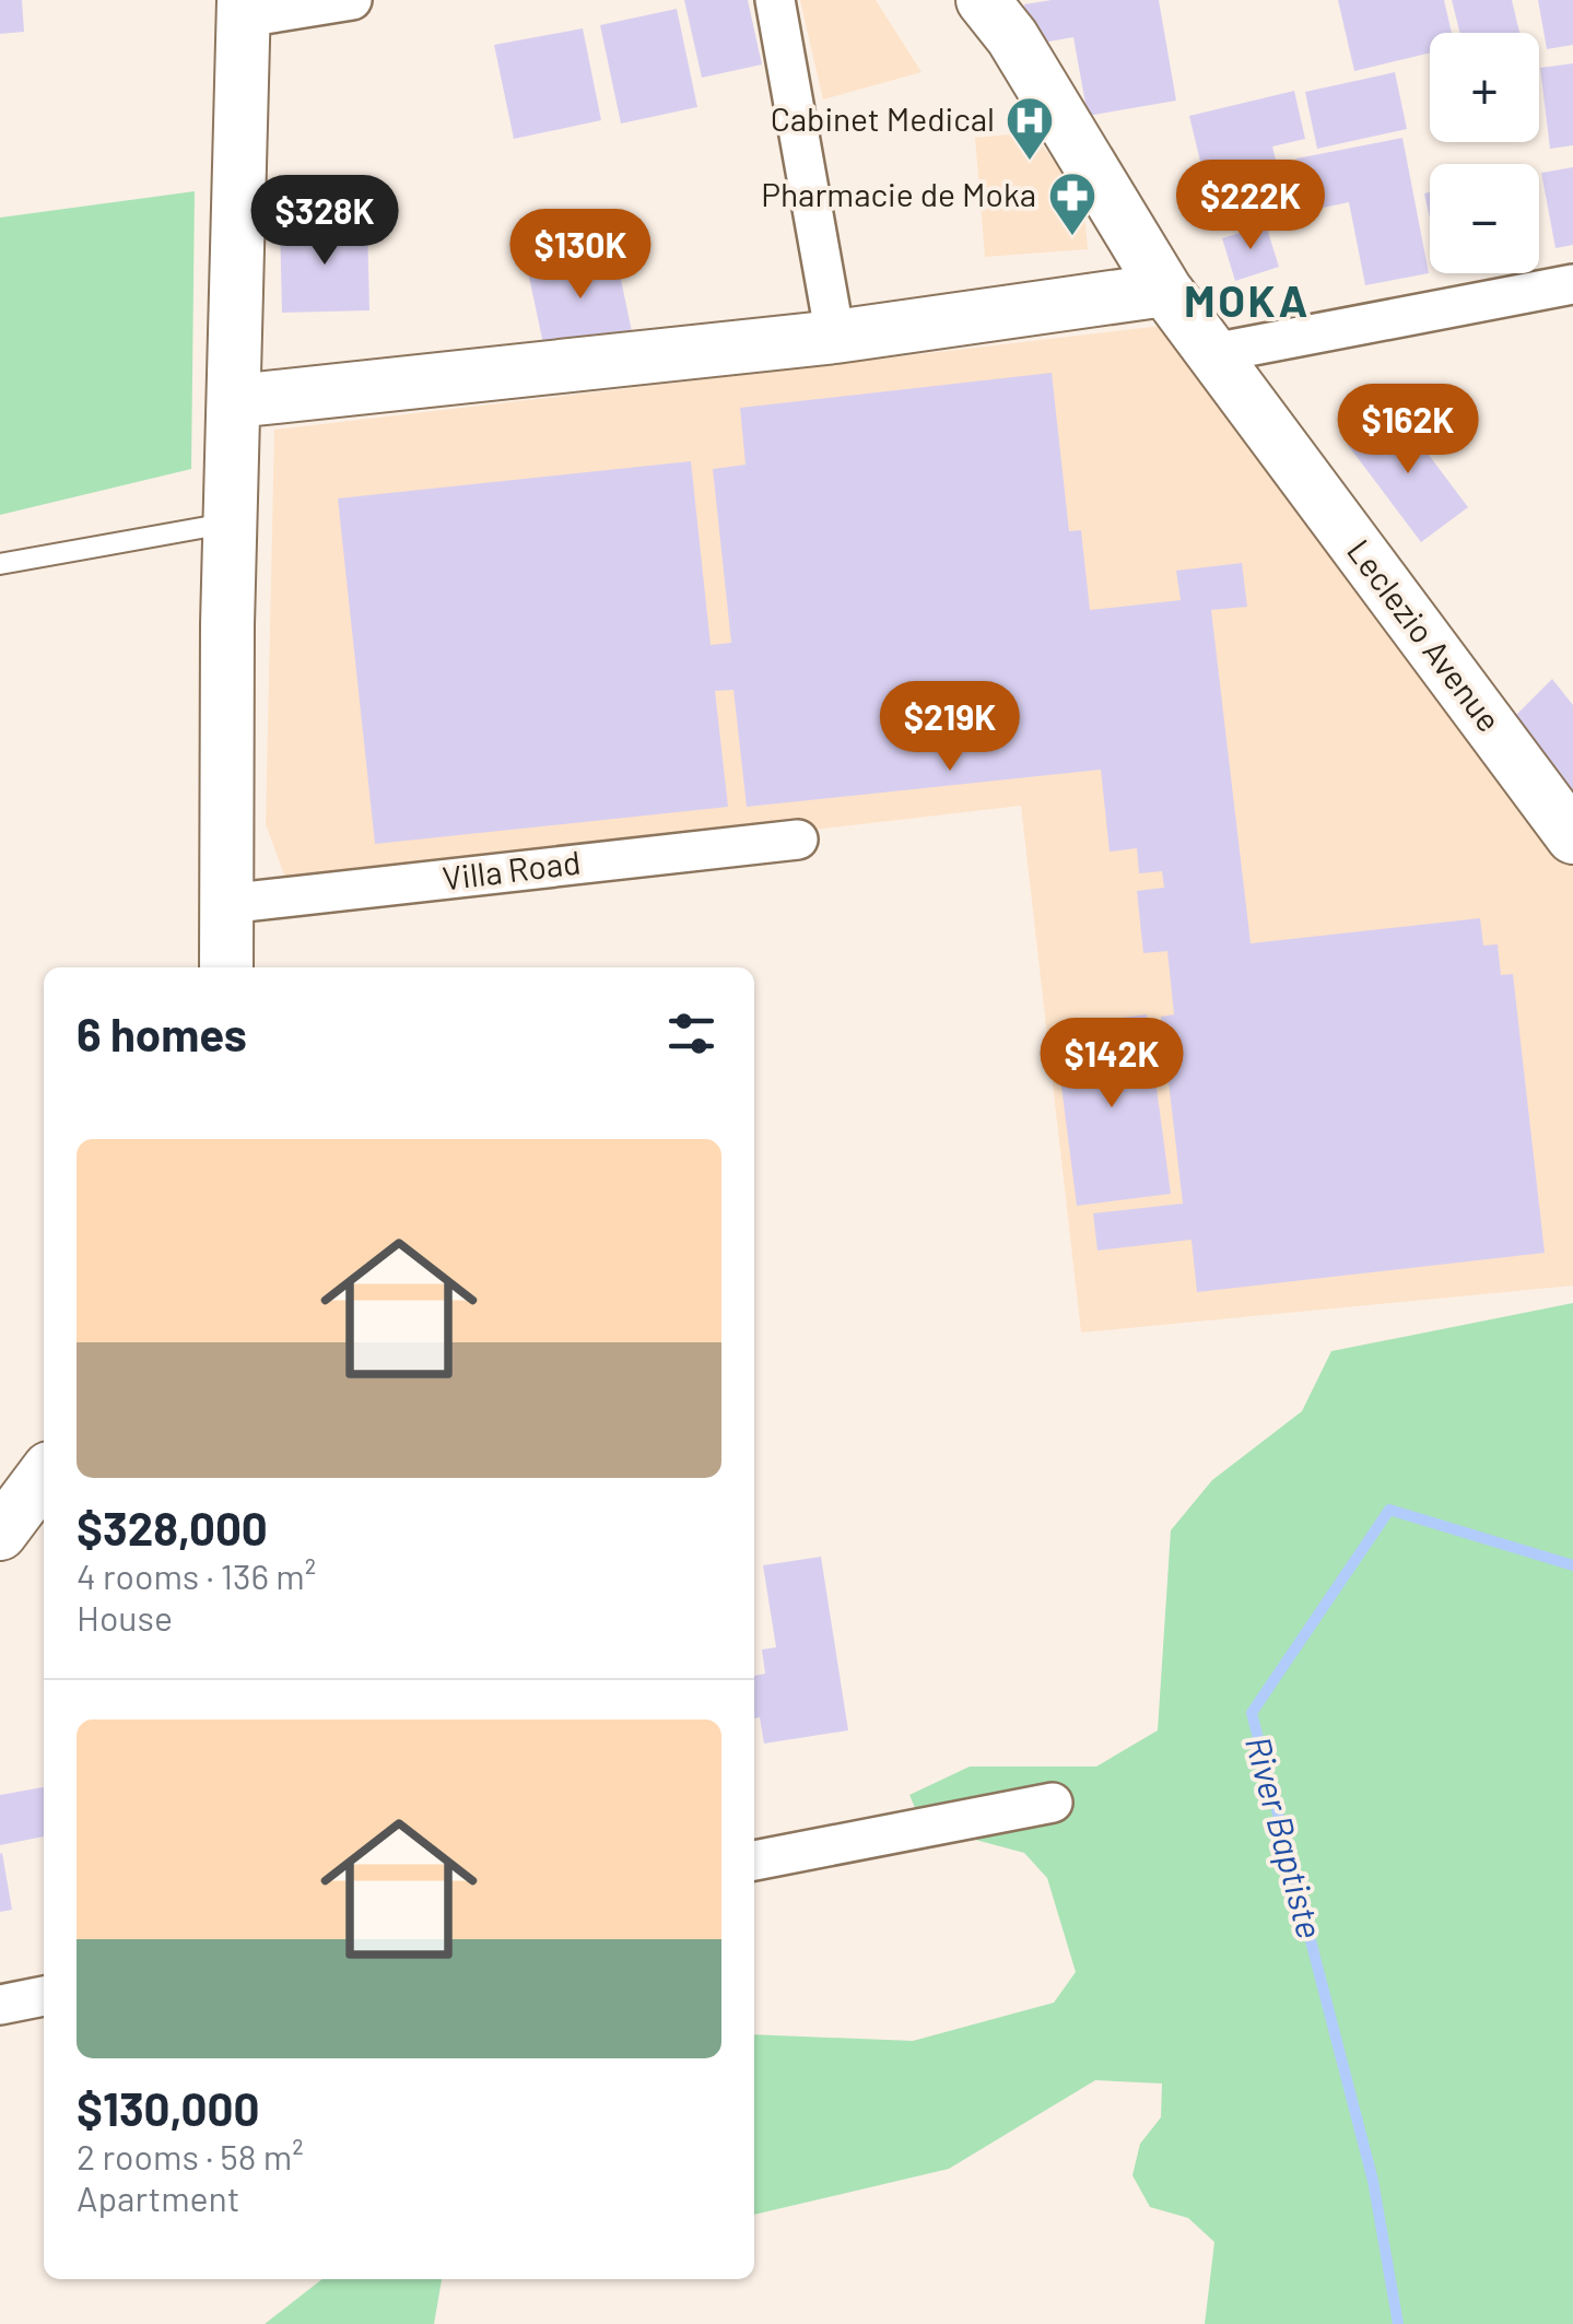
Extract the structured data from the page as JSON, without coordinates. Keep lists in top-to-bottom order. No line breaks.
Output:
{"streets":{"main road":["Leclezio Avenue"],"street":["Villa Road"]},"districts":["MOKA"],"water":["River Baptiste"],"places":{"hospital":["Cabinet Medical"],"pharmacy":["Pharmacie de Moka"]},"page":{"map_buttons":["+","−"],"price":["$222K","$328K","$130K","$162K","$219K","$142K"],"heading":"6 homes","list":[{"name":"$328,000","note":"4 rooms · 136 m² · House"},{"name":"$130,000","note":"2 rooms · 58 m² · Apartment"}]}}
